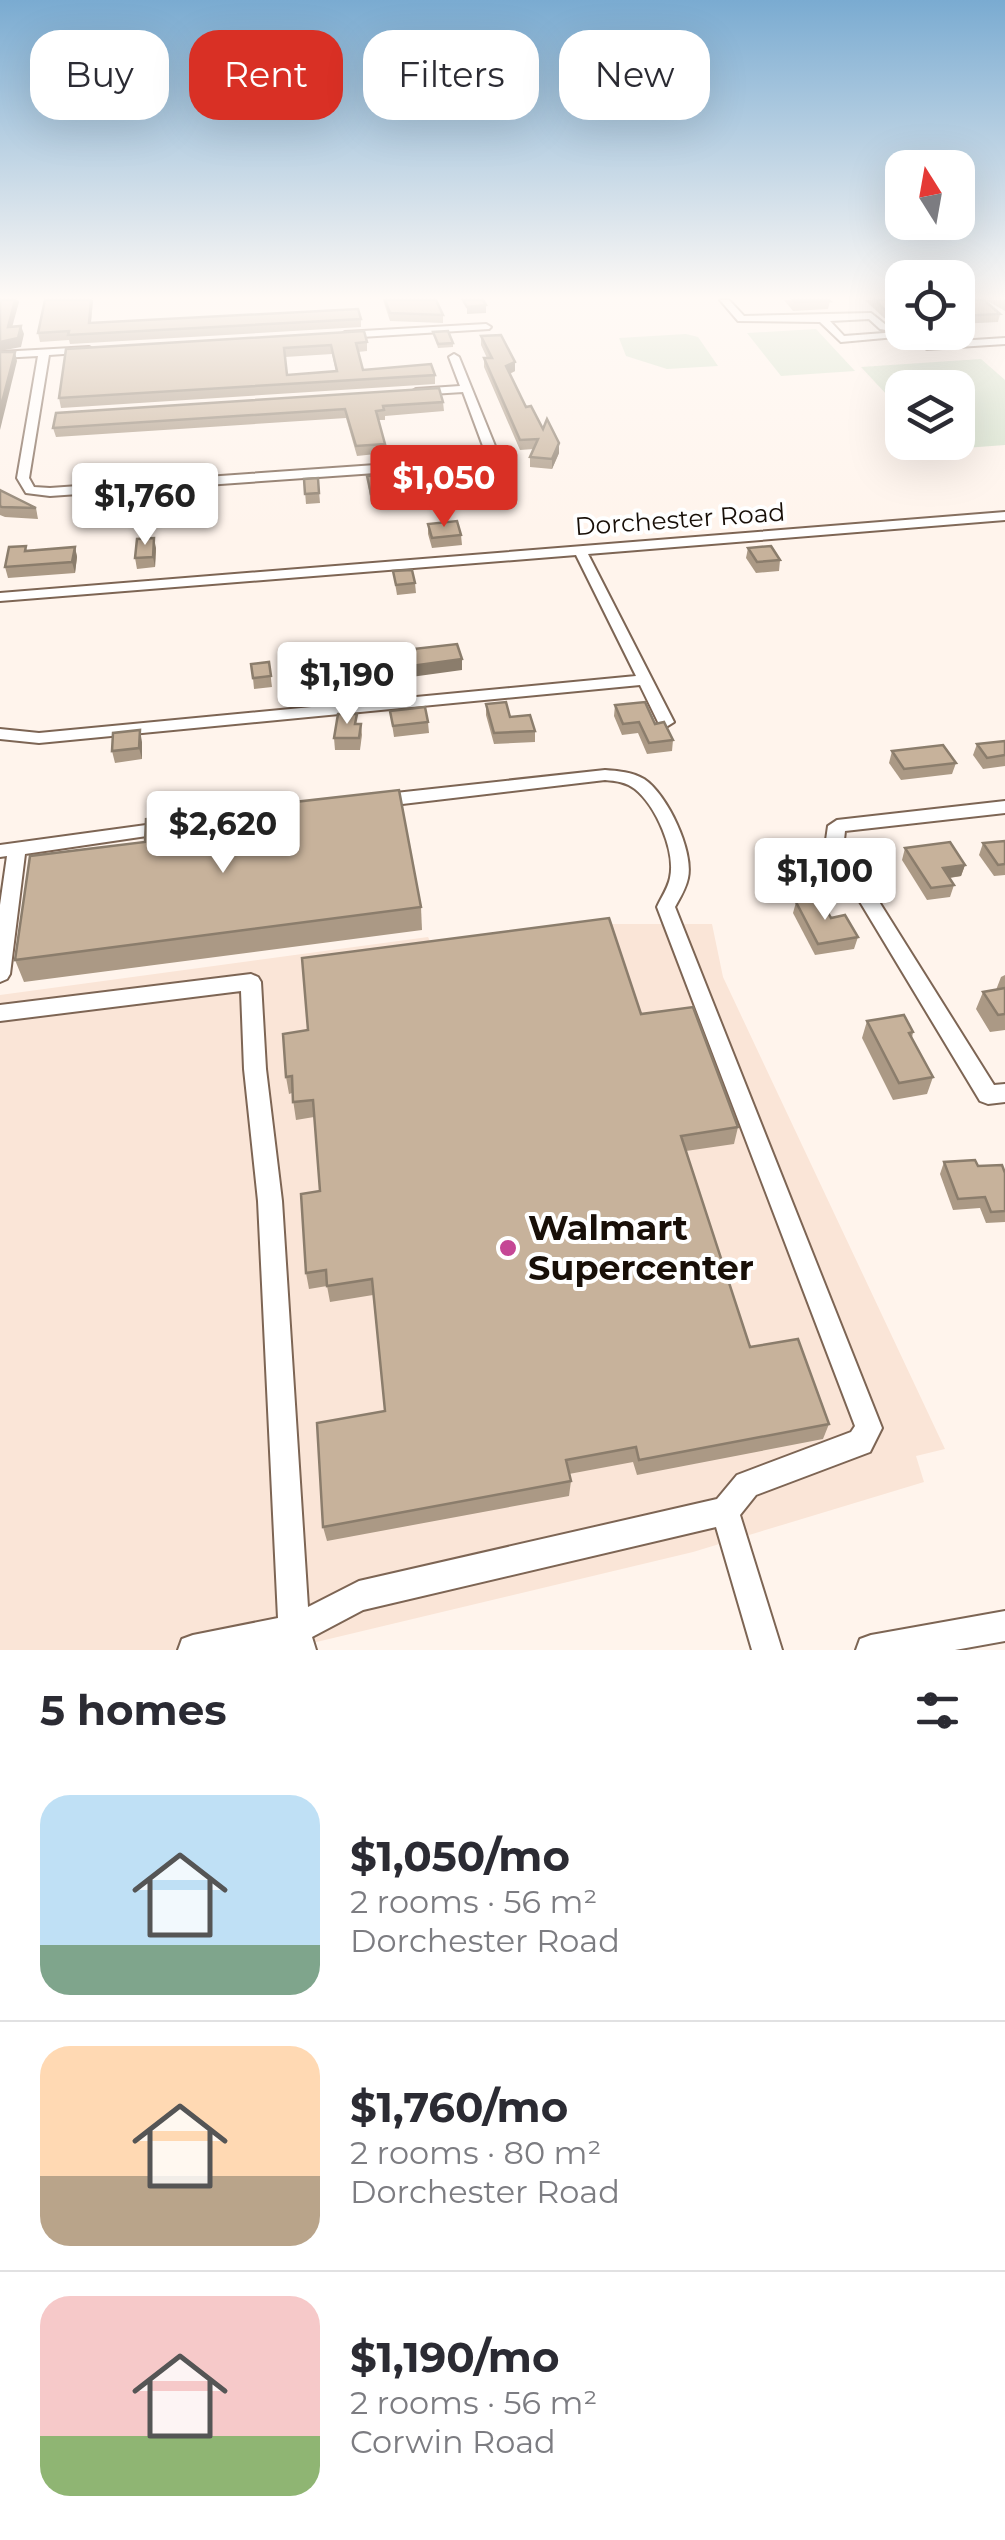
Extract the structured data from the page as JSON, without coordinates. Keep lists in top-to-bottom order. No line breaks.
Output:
{"streets":{"street":["Dorchester Road"]},"places":["Walmart Supercenter"],"north":"top","page":{"chip":["Buy","Rent","Filters","New"],"price":["$1,050","$1,760","$1,190","$2,620","$1,100"],"heading":"5 homes","list":[{"name":"$1,050/mo","note":"2 rooms · 56 m² · Dorchester Road"},{"name":"$1,760/mo","note":"2 rooms · 80 m² · Dorchester Road"},{"name":"$1,190/mo","note":"2 rooms · 56 m² · Corwin Road"}]}}
